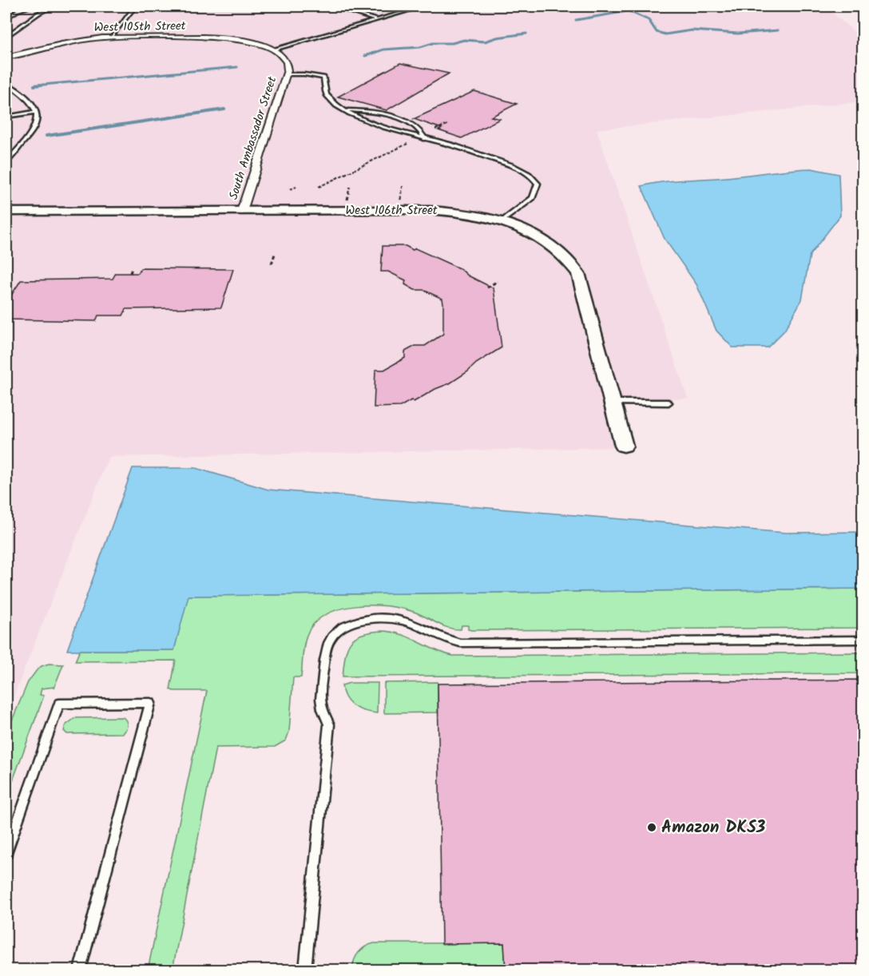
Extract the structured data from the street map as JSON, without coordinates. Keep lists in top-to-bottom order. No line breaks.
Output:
{"streets":{"street":["West 105th Street","South Ambassador Street","West 106th Street"]},"crossings":[["West 105th Street","South Ambassador Street"],["South Ambassador Street","West 106th Street"]],"places":["Amazon DKS3"]}
